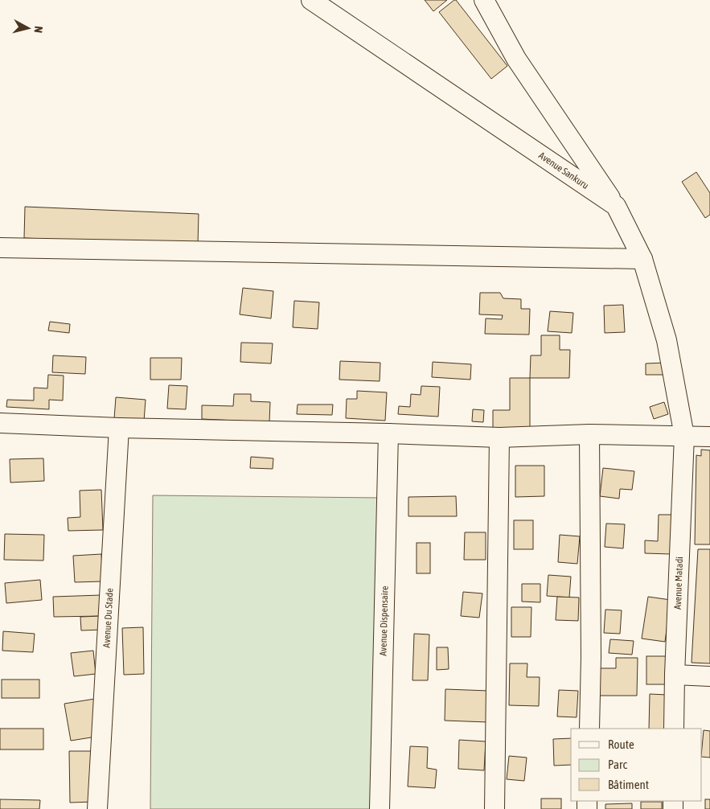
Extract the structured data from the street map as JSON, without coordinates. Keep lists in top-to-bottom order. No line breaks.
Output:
{"streets":{"street":["Avenue Sankuru","Avenue Matadi","Avenue Du Stade","Avenue Dispensaire"]},"crossings":[["Avenue Sankuru","Avenue Matadi"]],"legend":["Route","Parc","Bâtiment"],"north":"right"}
